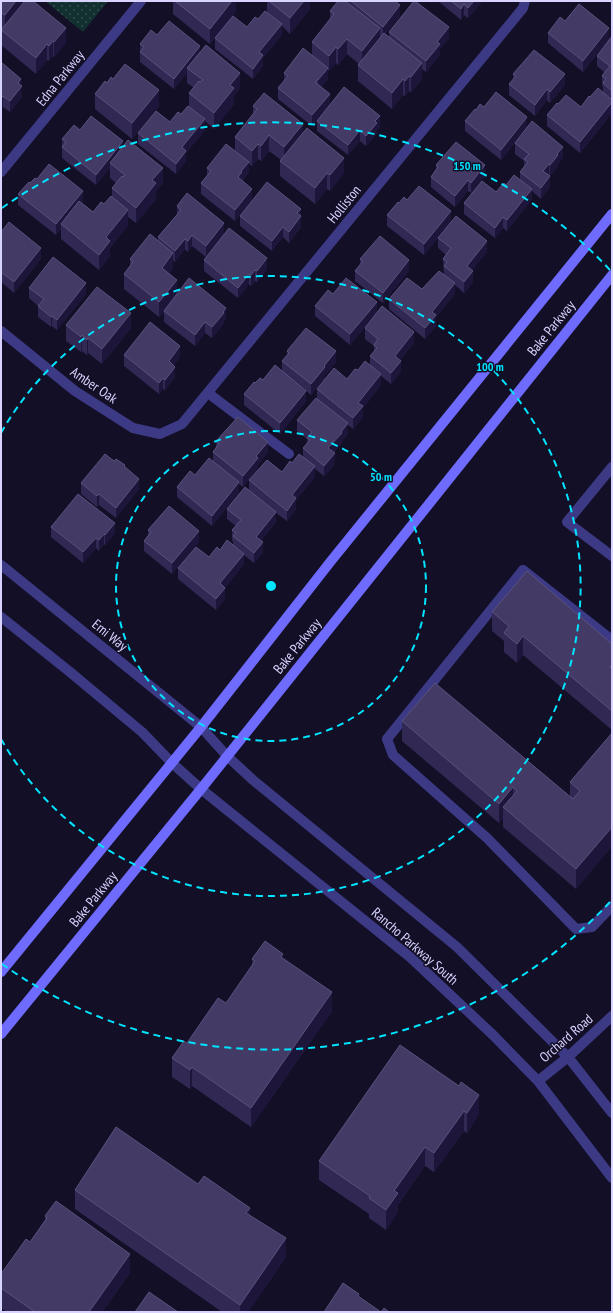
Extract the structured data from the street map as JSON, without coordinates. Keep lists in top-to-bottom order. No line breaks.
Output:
{"streets":{"main road":["Bake Parkway"],"street":["Edna Parkway","Holliston","Amber Oak","Emi Way","Rancho Parkway South","Orchard Road"]},"crossings":[["Holliston","Amber Oak"],["Bake Parkway","Emi Way"],["Bake Parkway","Rancho Parkway South"],["Emi Way","Rancho Parkway South"],["Rancho Parkway South","Orchard Road"]],"rings":["150 m","100 m","50 m"]}
